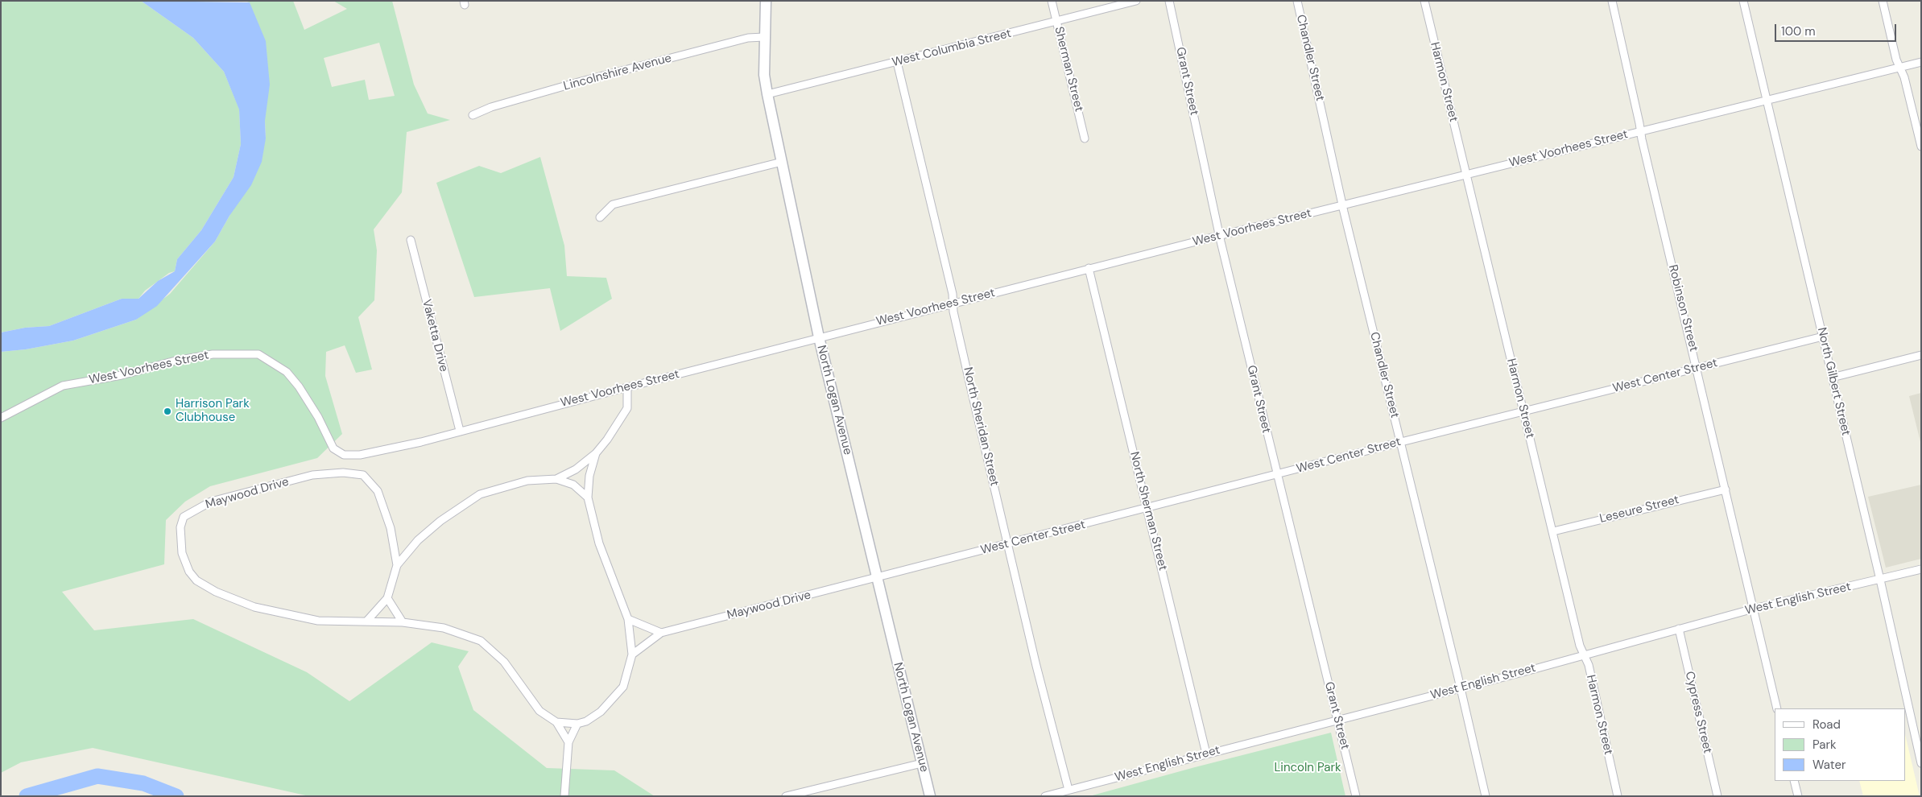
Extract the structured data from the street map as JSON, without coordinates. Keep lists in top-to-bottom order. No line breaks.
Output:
{"streets":{"street":["West Columbia Street","Chandler Street","Sherman Street","Lincolnshire Avenue","Grant Street","Harmon Street","West Voorhees Street","Robinson Street","Vaketta Drive","West Center Street","North Gilbert Street","North Logan Avenue","North Sheridan Street","Maywood Drive","Leseure Street","North Sherman Street","West English Street","Cypress Street"]},"crossings":[["West Columbia Street","Sherman Street"],["West Columbia Street","North Logan Avenue"],["West Columbia Street","North Sheridan Street"],["Chandler Street","West Voorhees Street"],["Chandler Street","West Center Street"],["Chandler Street","West English Street"],["Lincolnshire Avenue","North Logan Avenue"],["Grant Street","West Voorhees Street"],["Grant Street","West Center Street"],["Grant Street","West English Street"],["Harmon Street","West Voorhees Street"],["Harmon Street","West Center Street"],["Harmon Street","Leseure Street"],["Harmon Street","West English Street"],["West Voorhees Street","Robinson Street"],["West Voorhees Street","Vaketta Drive"],["West Voorhees Street","North Gilbert Street"],["West Voorhees Street","North Logan Avenue"],["West Voorhees Street","North Sheridan Street"],["West Voorhees Street","Maywood Drive"],["West Voorhees Street","North Sherman Street"],["Robinson Street","West Center Street"],["Robinson Street","Leseure Street"],["Robinson Street","West English Street"],["West Center Street","North Gilbert Street"],["West Center Street","North Logan Avenue"],["West Center Street","North Sheridan Street"],["West Center Street","Maywood Drive"],["West Center Street","North Sherman Street"],["North Gilbert Street","West English Street"],["North Logan Avenue","Maywood Drive"],["North Sheridan Street","West English Street"],["North Sherman Street","West English Street"],["West English Street","Cypress Street"]],"parks":["Lincoln Park"],"places":["Harrison Park Clubhouse"],"legend":["Road","Park","Water"],"scale_bar":"100 m"}
